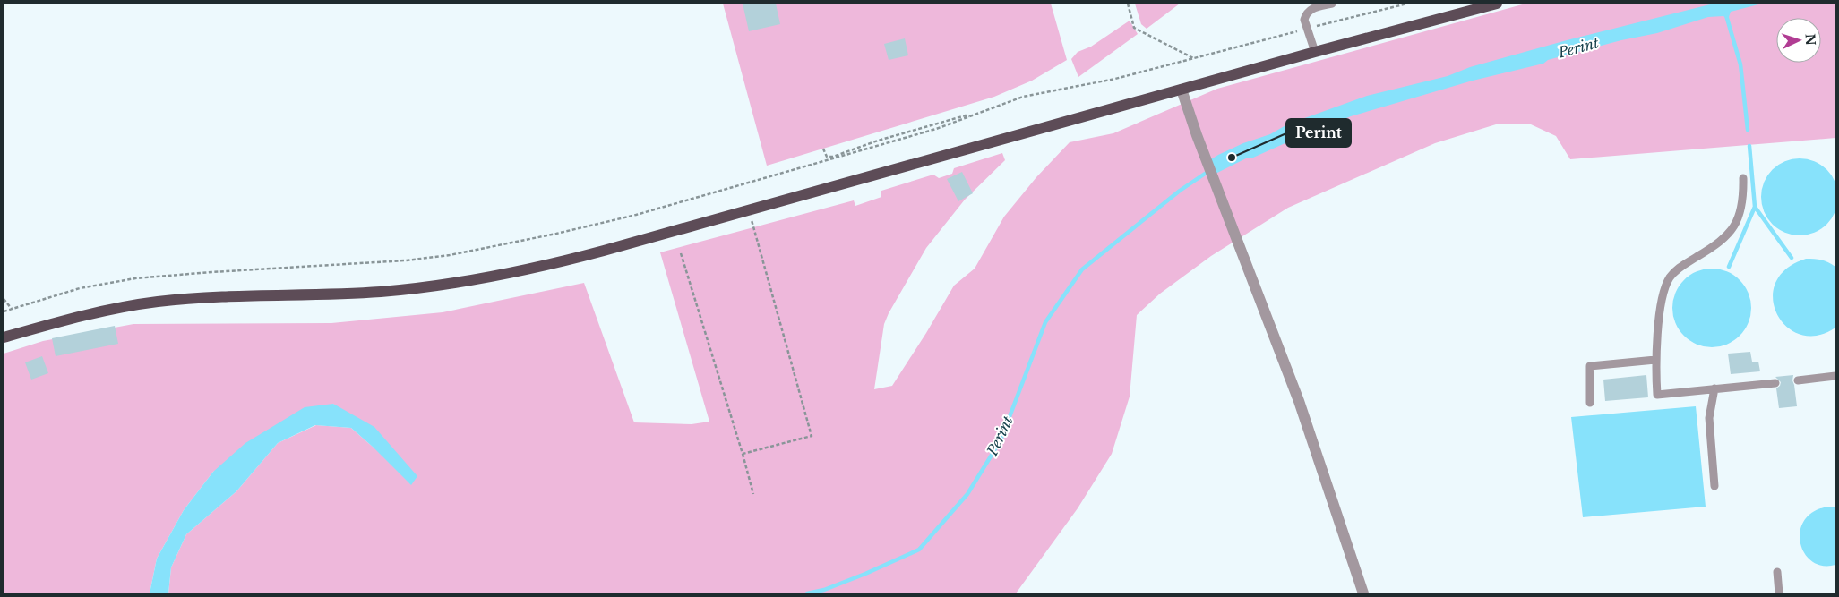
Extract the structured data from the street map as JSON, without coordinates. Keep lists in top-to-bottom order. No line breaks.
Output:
{"water":["Perint"],"places":["Perint"],"north":"right"}
